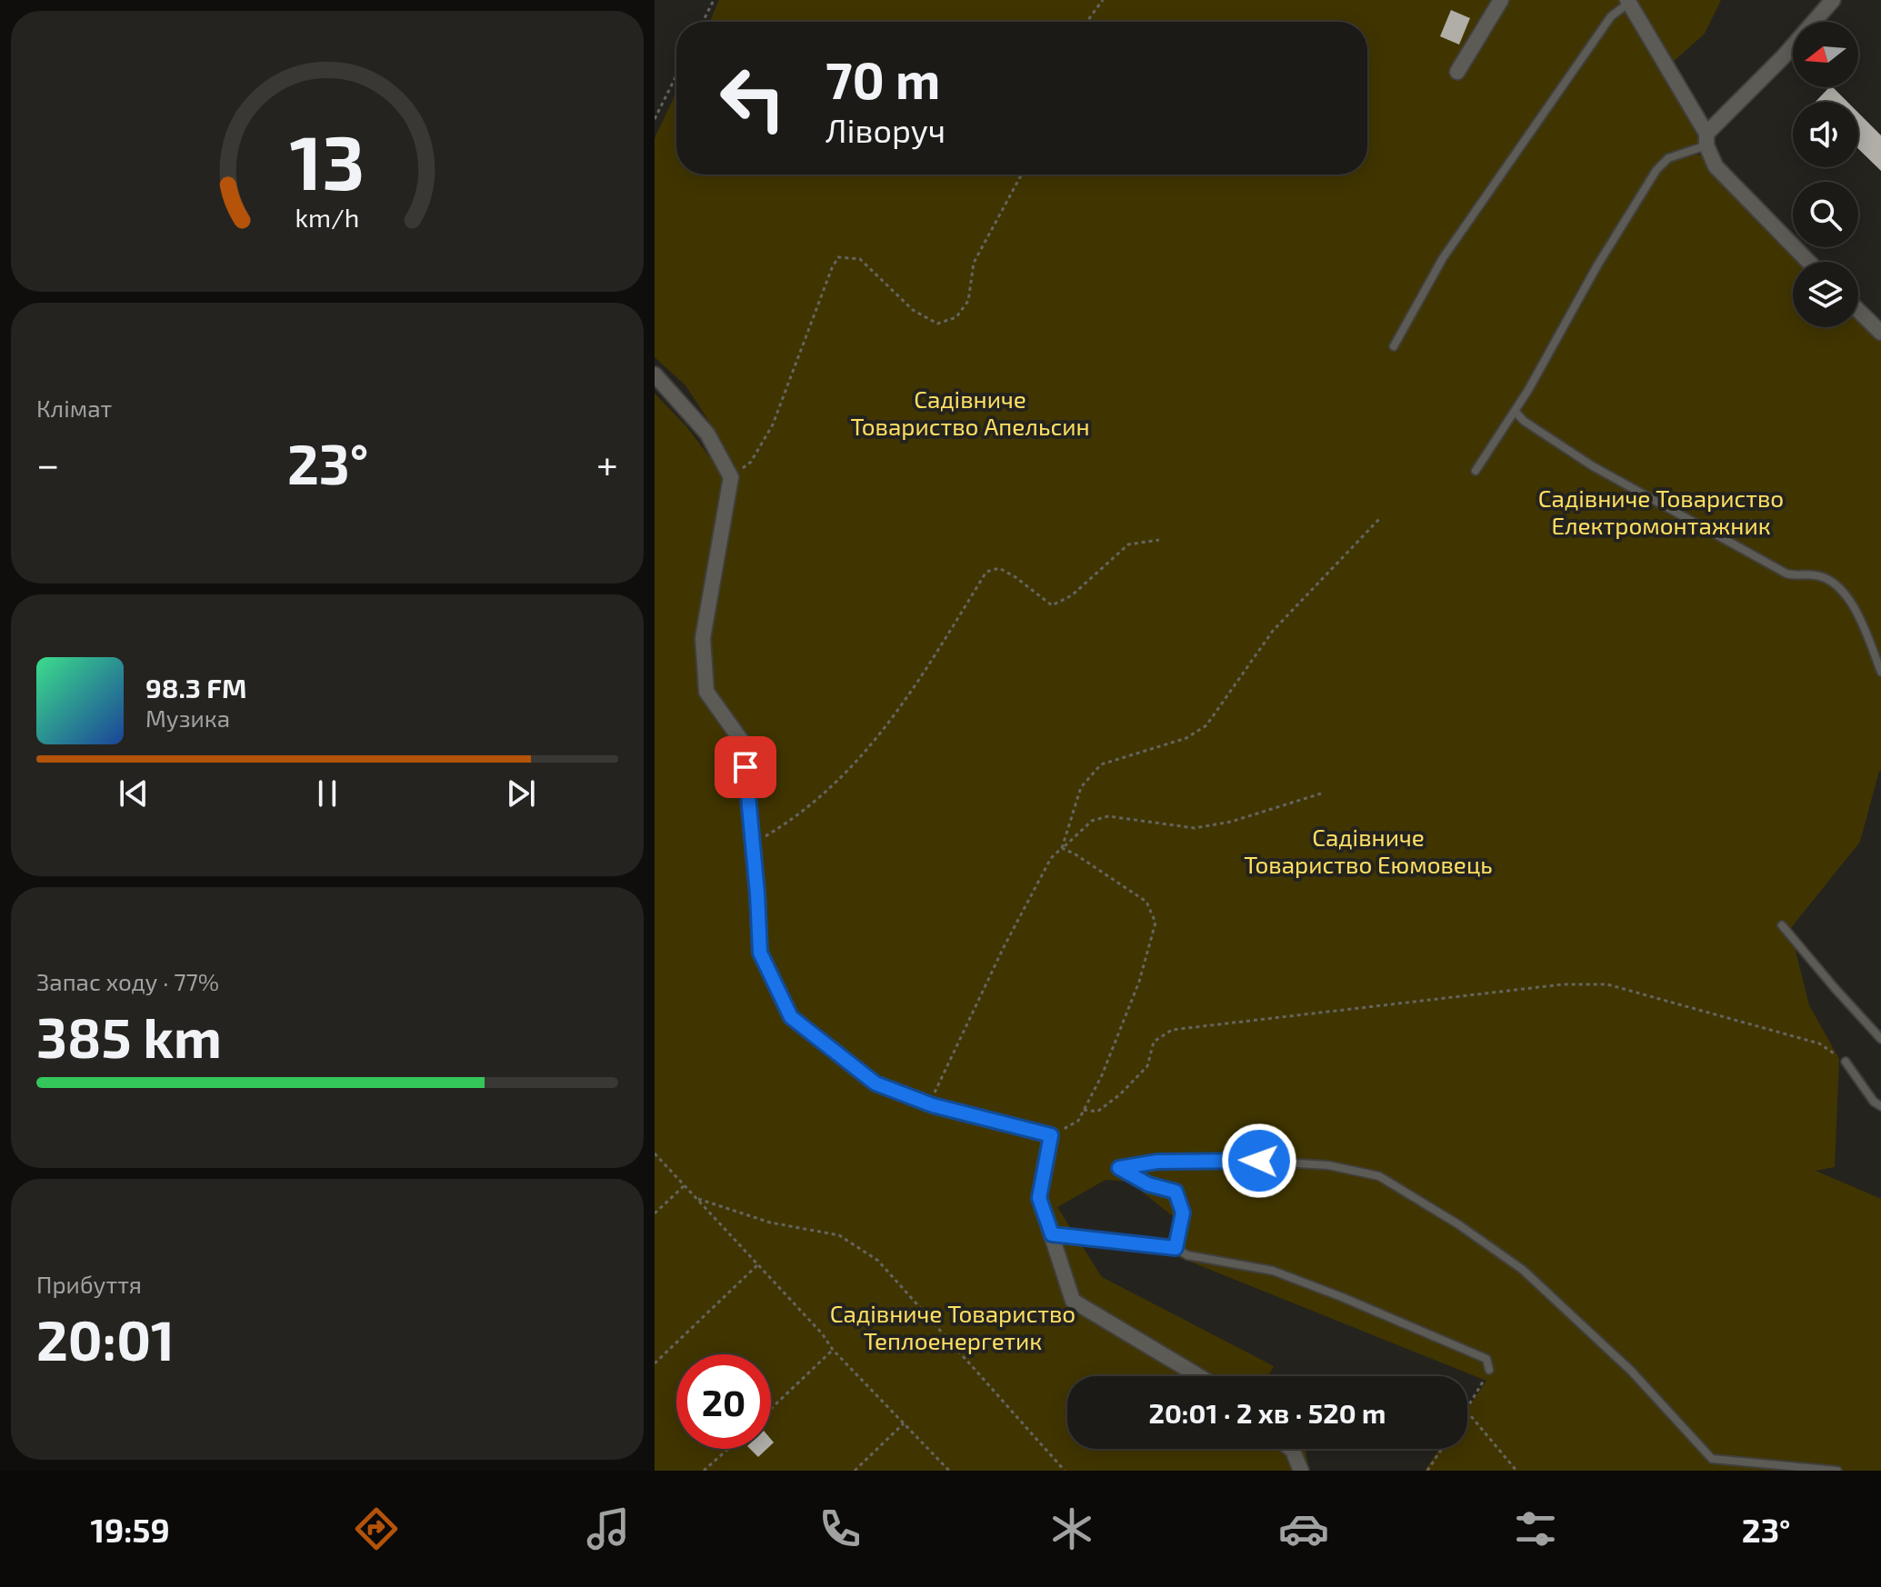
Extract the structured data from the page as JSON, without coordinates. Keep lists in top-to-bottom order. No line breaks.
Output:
{"parks":["Садівниче Товариство Апельсин","Садівниче Товариство Електромонтажник","Садівниче Товариство Еюмовець","Садівниче Товариство Теплоенергетик"],"north":"left","page":{"turn":["70 m","Ліворуч"],"tile":["Клімат",["Запас ходу · 77%","385 km"],["Прибуття","20:01"]],"heat":["−","23°","+"],"song":["98.3 FM","Музика"],"limit":"20","trip":"20:01 · 2 хв · 520 m","tabs":["19:59","23°"],"gauge":["13","km/h"]}}
